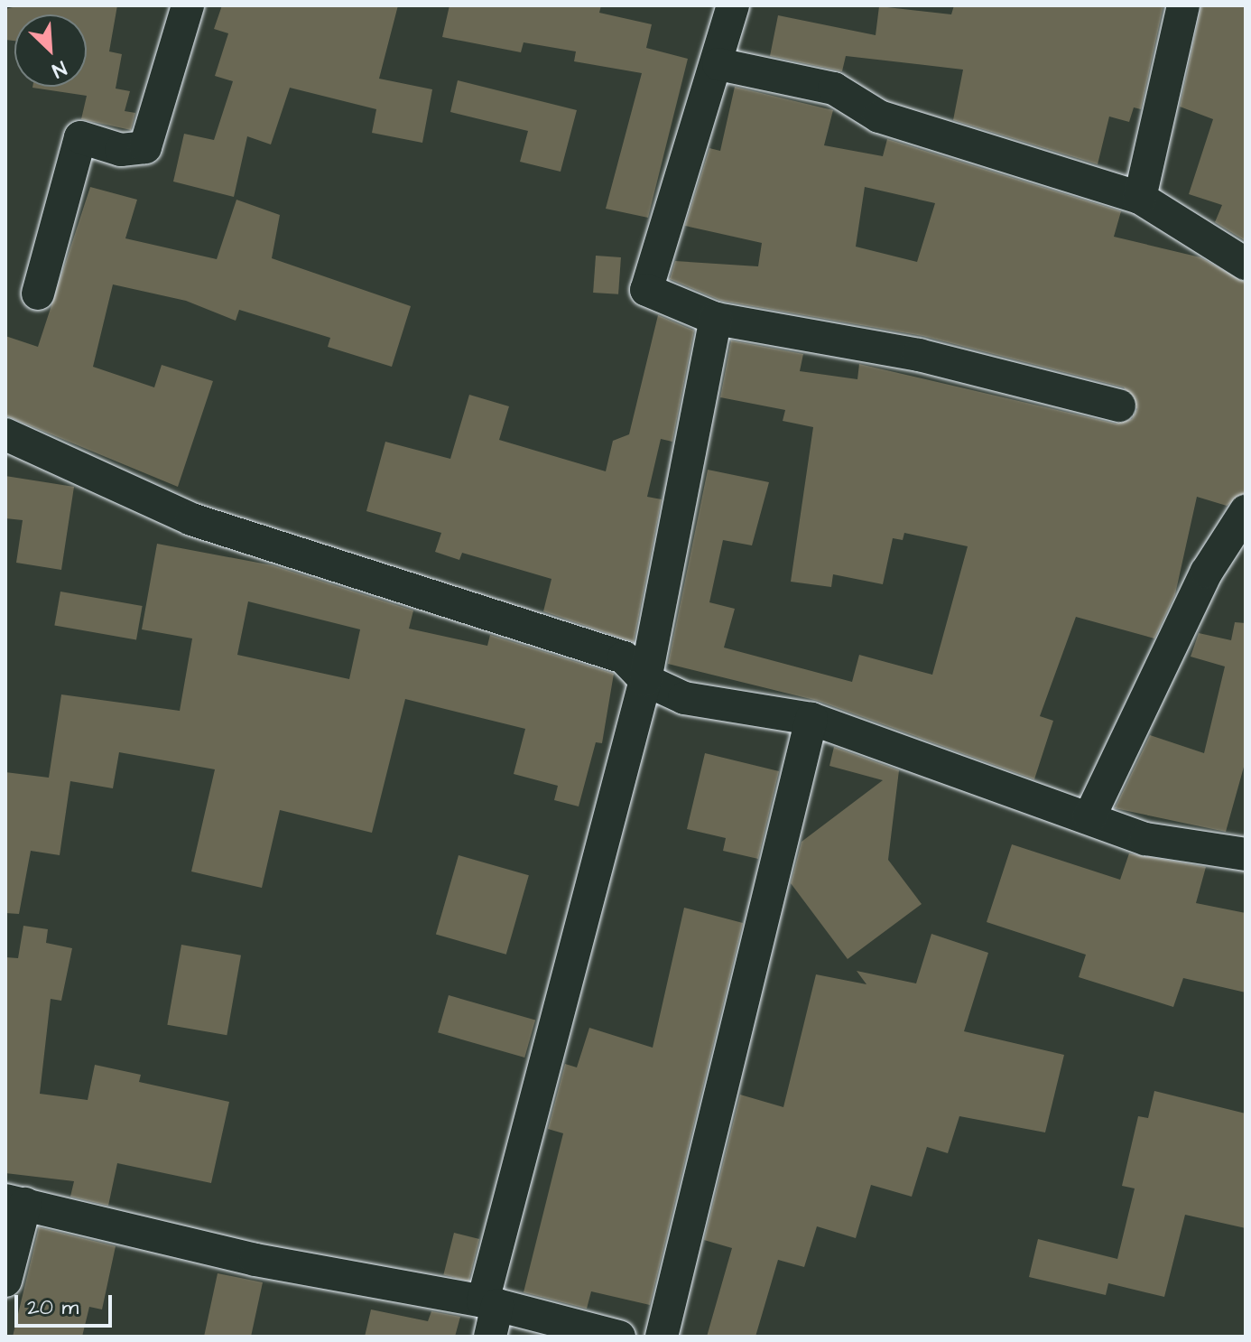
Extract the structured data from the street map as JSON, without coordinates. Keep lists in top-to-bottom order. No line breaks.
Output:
{"scale_bar":"20 m","north":"bottom right"}
